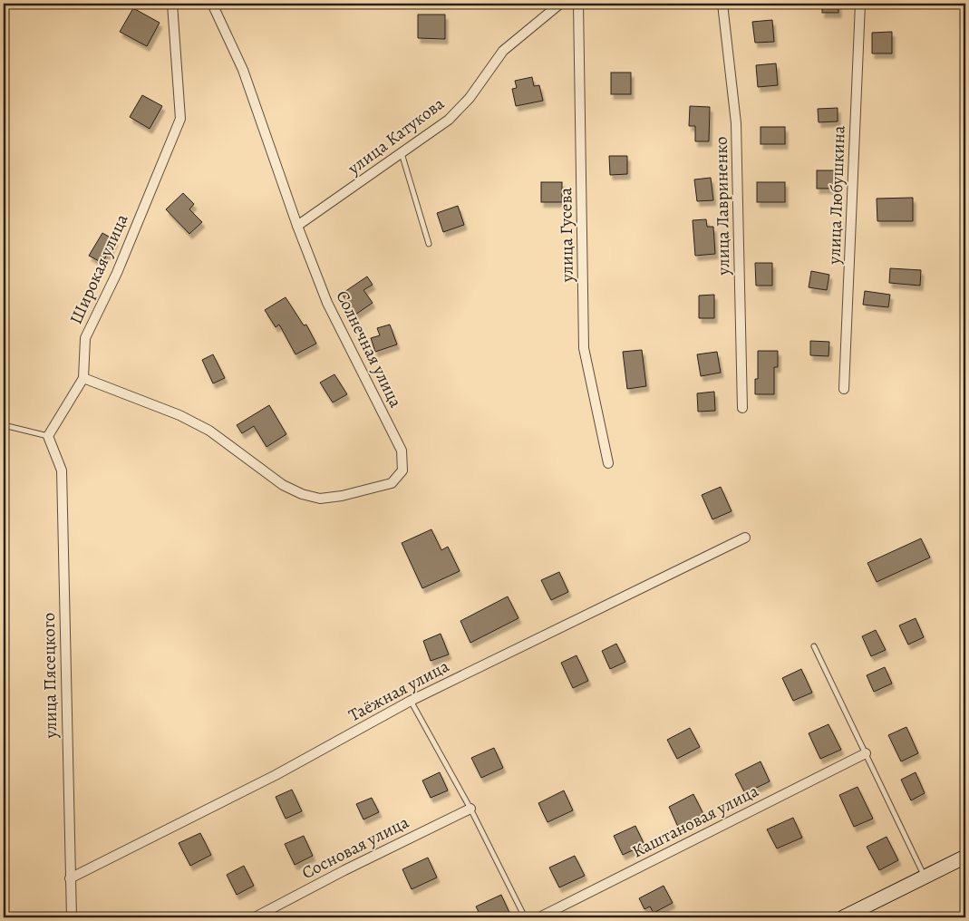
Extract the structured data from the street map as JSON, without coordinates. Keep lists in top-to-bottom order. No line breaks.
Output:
{"streets":{"street":["улица Катукова","улица Любушкина","улица Лавриненко","улица Гусева","Широкая улица","Солнечная улица","улица Пясецкого","Таёжная улица","Каштановая улица","Сосновая улица"]},"crossings":[["улица Катукова","Солнечная улица"],["Широкая улица","Солнечная улица"],["улица Пясецкого","Таёжная улица"]]}
